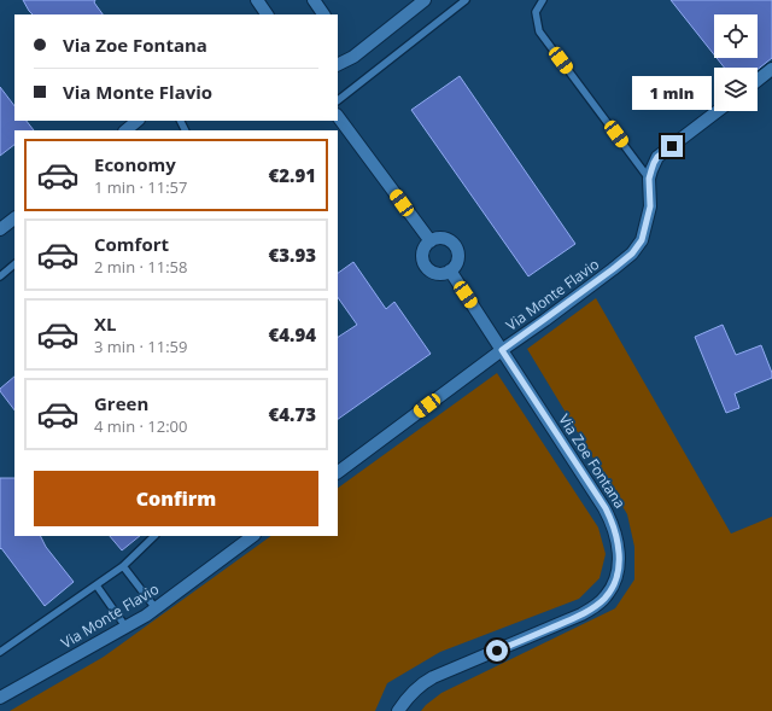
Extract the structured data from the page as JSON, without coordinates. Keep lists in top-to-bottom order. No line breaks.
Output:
{"streets":{"street":["Via Monte Flavio","Via Zoe Fontana"]},"crossings":[["Via Monte Flavio","Via Zoe Fontana"]],"page":{"banner":["Via Zoe Fontana","Via Monte Flavio"],"bubble":"1 min","list":[{"name":"Economy","note":"1 min · 11:57","value":"€2.91"},{"name":"Comfort","note":"2 min · 11:58","value":"€3.93"},{"name":"XL","note":"3 min · 11:59","value":"€4.94"},{"name":"Green","note":"4 min · 12:00","value":"€4.73"}],"buttons":"Confirm"}}
